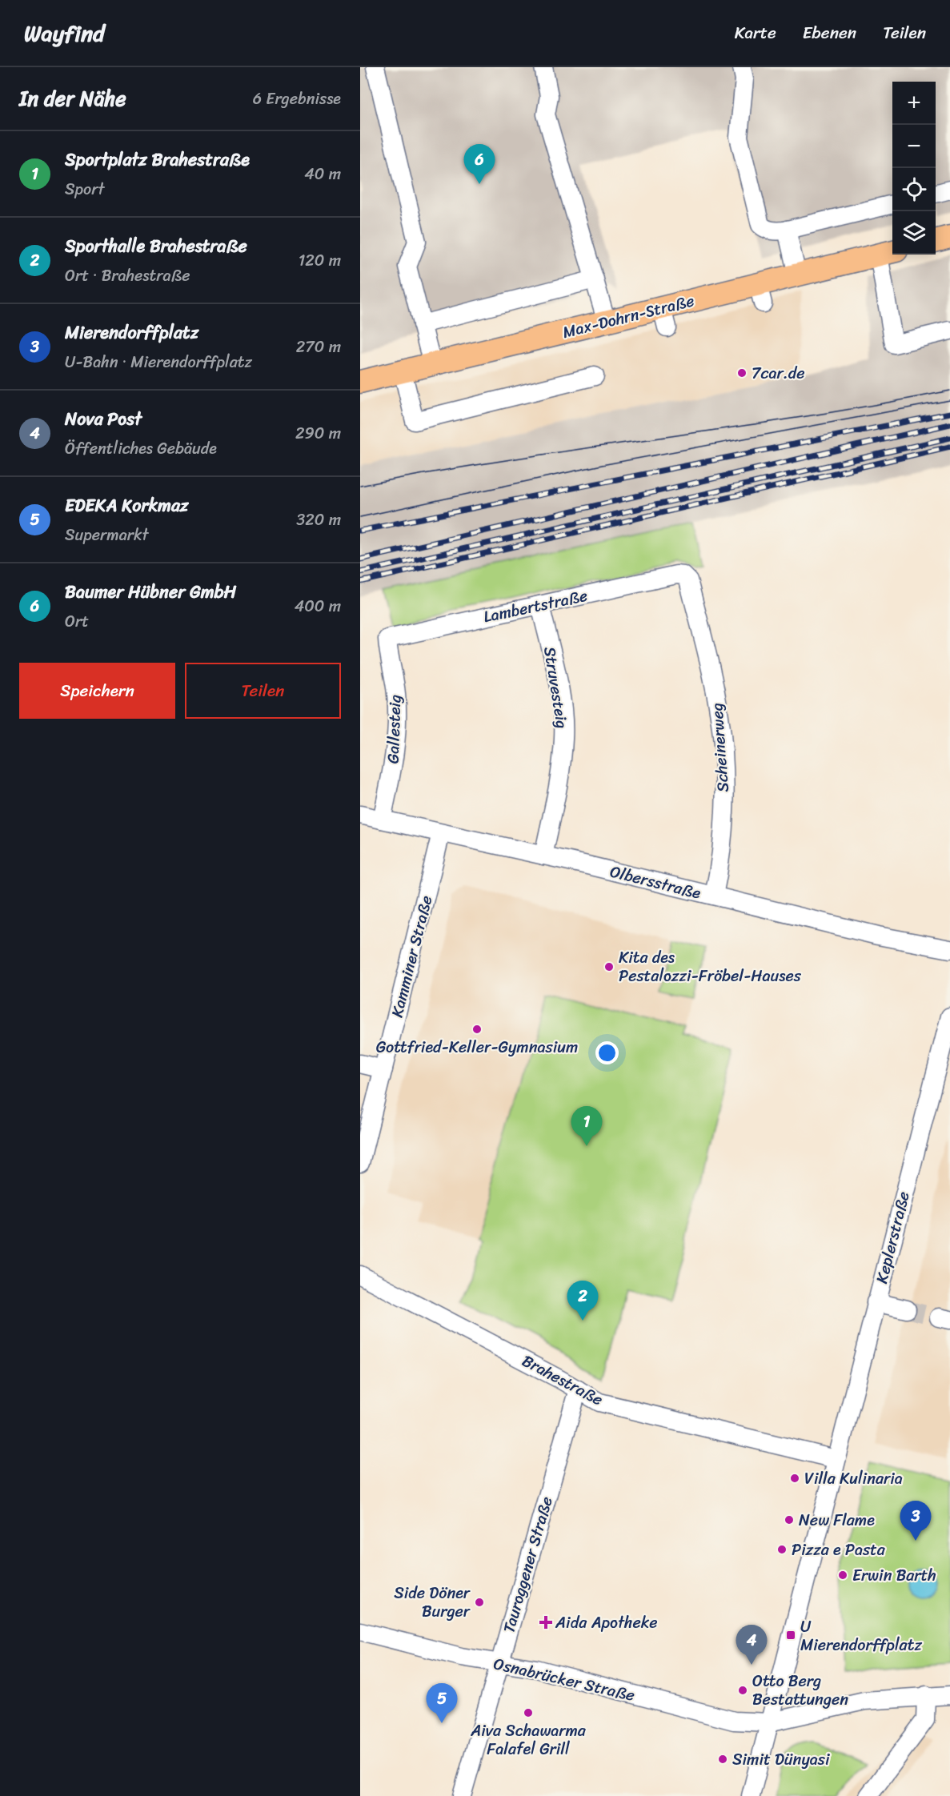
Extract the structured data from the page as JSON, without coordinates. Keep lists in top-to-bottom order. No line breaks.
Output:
{"streets":{"main road":["Max-Dohrn-Straße"],"street":["Lambertstraße","Struvesteig","Gallesteig","Scheinerweg","Olbersstraße","Kamminer Straße","Keplerstraße","Brahestraße","Tauroggener Straße","Osnabrücker Straße"]},"crossings":[["Lambertstraße","Struvesteig"],["Lambertstraße","Gallesteig"],["Lambertstraße","Scheinerweg"],["Struvesteig","Olbersstraße"],["Gallesteig","Olbersstraße"],["Scheinerweg","Olbersstraße"],["Olbersstraße","Kamminer Straße"],["Keplerstraße","Brahestraße"],["Keplerstraße","Osnabrücker Straße"],["Brahestraße","Tauroggener Straße"],["Tauroggener Straße","Osnabrücker Straße"]],"places":{"other":["7car.de","Kita des Pestalozzi-Fröbel-Hauses","Gottfried-Keller-Gymnasium","Villa Kulinaria","New Flame","Pizza e Pasta","Erwin Barth","Side Döner Burger","Otto Berg Bestattungen","Aiva Schawarma Falafel Grill","Simit Dünyasi"],"health":["Aida Apotheke"],"transit":["U Mierendorffplatz"]},"page":{"header":"Wayfind","nav":["Karte","Ebenen","Teilen"],"heading":["In der Nähe","6 Ergebnisse"],"map_buttons":["+","−"],"list":[{"mark":"1","name":"Sportplatz Brahestraße","note":"Sport","value":"40 m"},{"mark":"2","name":"Sporthalle Brahestraße","note":"Ort · Brahestraße","value":"120 m"},{"mark":"3","name":"Mierendorffplatz","note":"U-Bahn · Mierendorffplatz","value":"270 m"},{"mark":"4","name":"Nova Post","note":"Öffentliches Gebäude","value":"290 m"},{"mark":"5","name":"EDEKA Korkmaz","note":"Supermarkt","value":"320 m"},{"mark":"6","name":"Baumer Hübner GmbH","note":"Ort","value":"400 m"}],"pins":["6","1","2","3","4","5"],"buttons":["Speichern","Teilen"]}}
